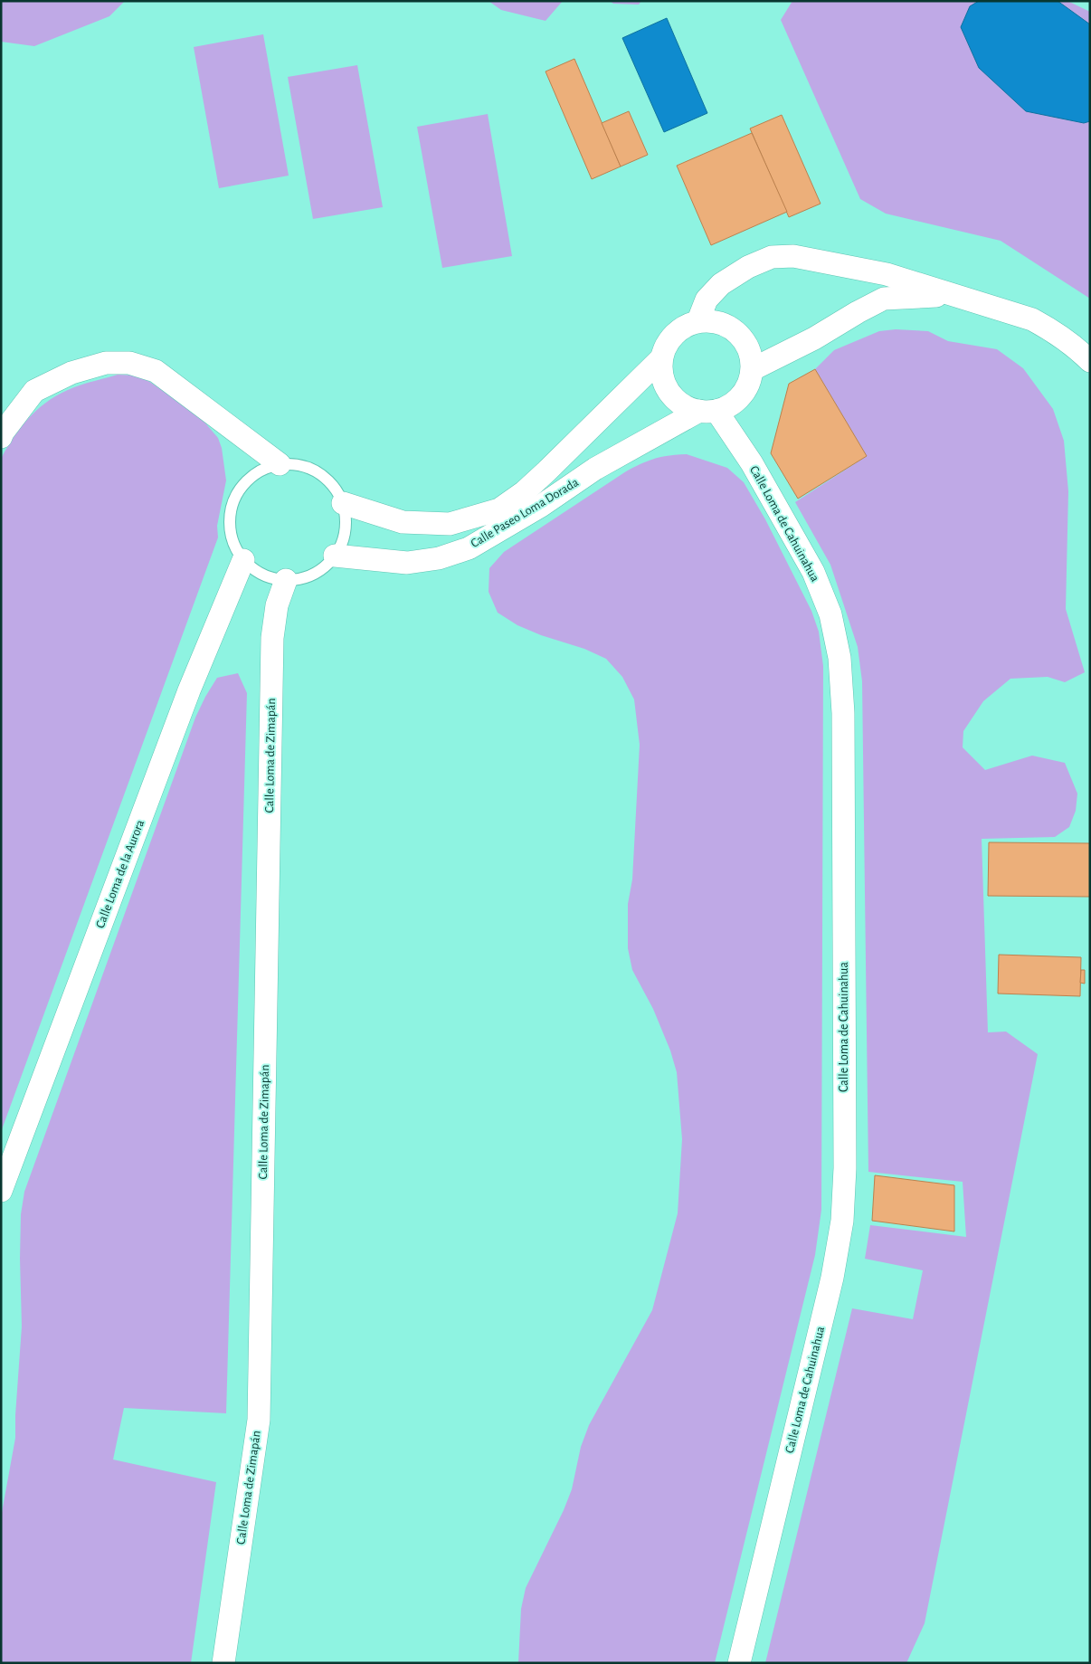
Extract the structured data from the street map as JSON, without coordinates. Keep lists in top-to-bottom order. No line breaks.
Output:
{"streets":{"street":["Calle Paseo Loma Dorada","Calle Loma de Cahuinahua","Calle Loma de Zimapán","Calle Loma de la Aurora"]},"crossings":[["Calle Paseo Loma Dorada","Calle Loma de Cahuinahua"],["Calle Paseo Loma Dorada","Calle Loma de Zimapán"],["Calle Paseo Loma Dorada","Calle Loma de la Aurora"],["Calle Loma de Zimapán","Calle Loma de la Aurora"]]}
